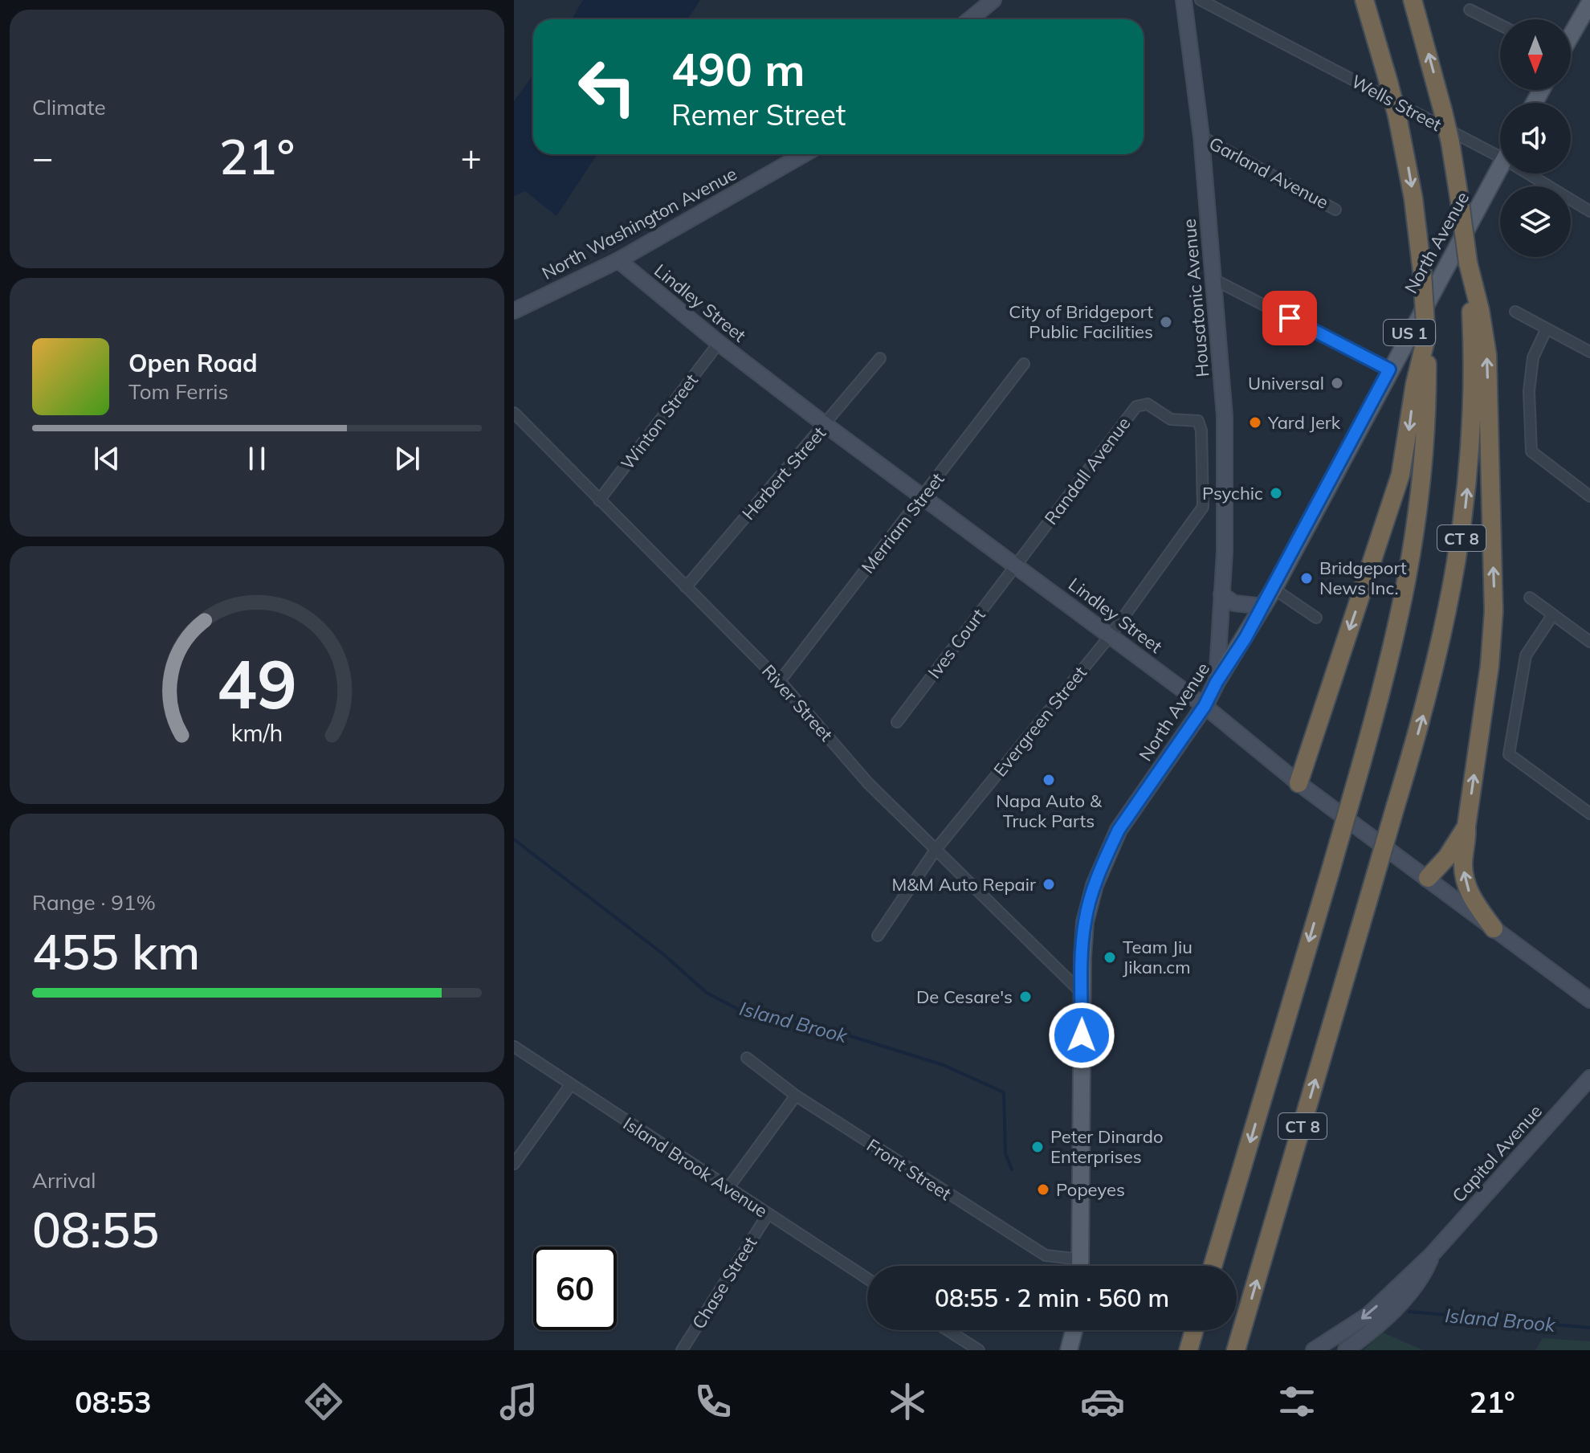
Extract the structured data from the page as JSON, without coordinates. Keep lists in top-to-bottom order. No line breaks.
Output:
{"streets":{"highway":["CT 8"],"main road":["North Washington Avenue","North Avenue","Housatonic Avenue","Lindley Street","US 1","Capitol Avenue"],"street":["Wells Street","Garland Avenue","Winton Street","Randall Avenue","Herbert Street","Merriam Street","Ives Court","River Street","Evergreen Street","Island Brook Avenue","Front Street","Chase Street"]},"crossings":[["Garland Avenue","Housatonic Avenue"],["North Washington Avenue","Lindley Street"],["North Avenue","Housatonic Avenue"],["North Avenue","Lindley Street"],["North Avenue","River Street"],["North Avenue","Front Street"],["Lindley Street","Winton Street"],["Lindley Street","Randall Avenue"],["Lindley Street","Herbert Street"],["Lindley Street","Merriam Street"],["Lindley Street","Ives Court"],["Lindley Street","Evergreen Street"],["Winton Street","River Street"],["Randall Avenue","Ives Court"],["Randall Avenue","Evergreen Street"],["Herbert Street","River Street"],["Merriam Street","River Street"],["River Street","Evergreen Street"],["Island Brook Avenue","Chase Street"]],"water":["Island Brook"],"places":["City of Bridgeport Public Facilities","Universal","Yard Jerk","Psychic","Bridgeport News Inc.","Napa Auto & Truck Parts","M&M Auto Repair","Team Jiu Jikan.cm","De Cesare's","Peter Dinardo Enterprises","Popeyes"],"north":"bottom","page":{"tile":["Climate",["Range · 91%","455 km"],["Arrival","08:55"]],"turn":["490 m","Remer Street"],"heat":["−","21°","+"],"song":["Open Road","Tom Ferris"],"limit":"60","trip":"08:55 · 2 min · 560 m","tabs":["08:53","21°"],"gauge":["49","km/h"]}}
